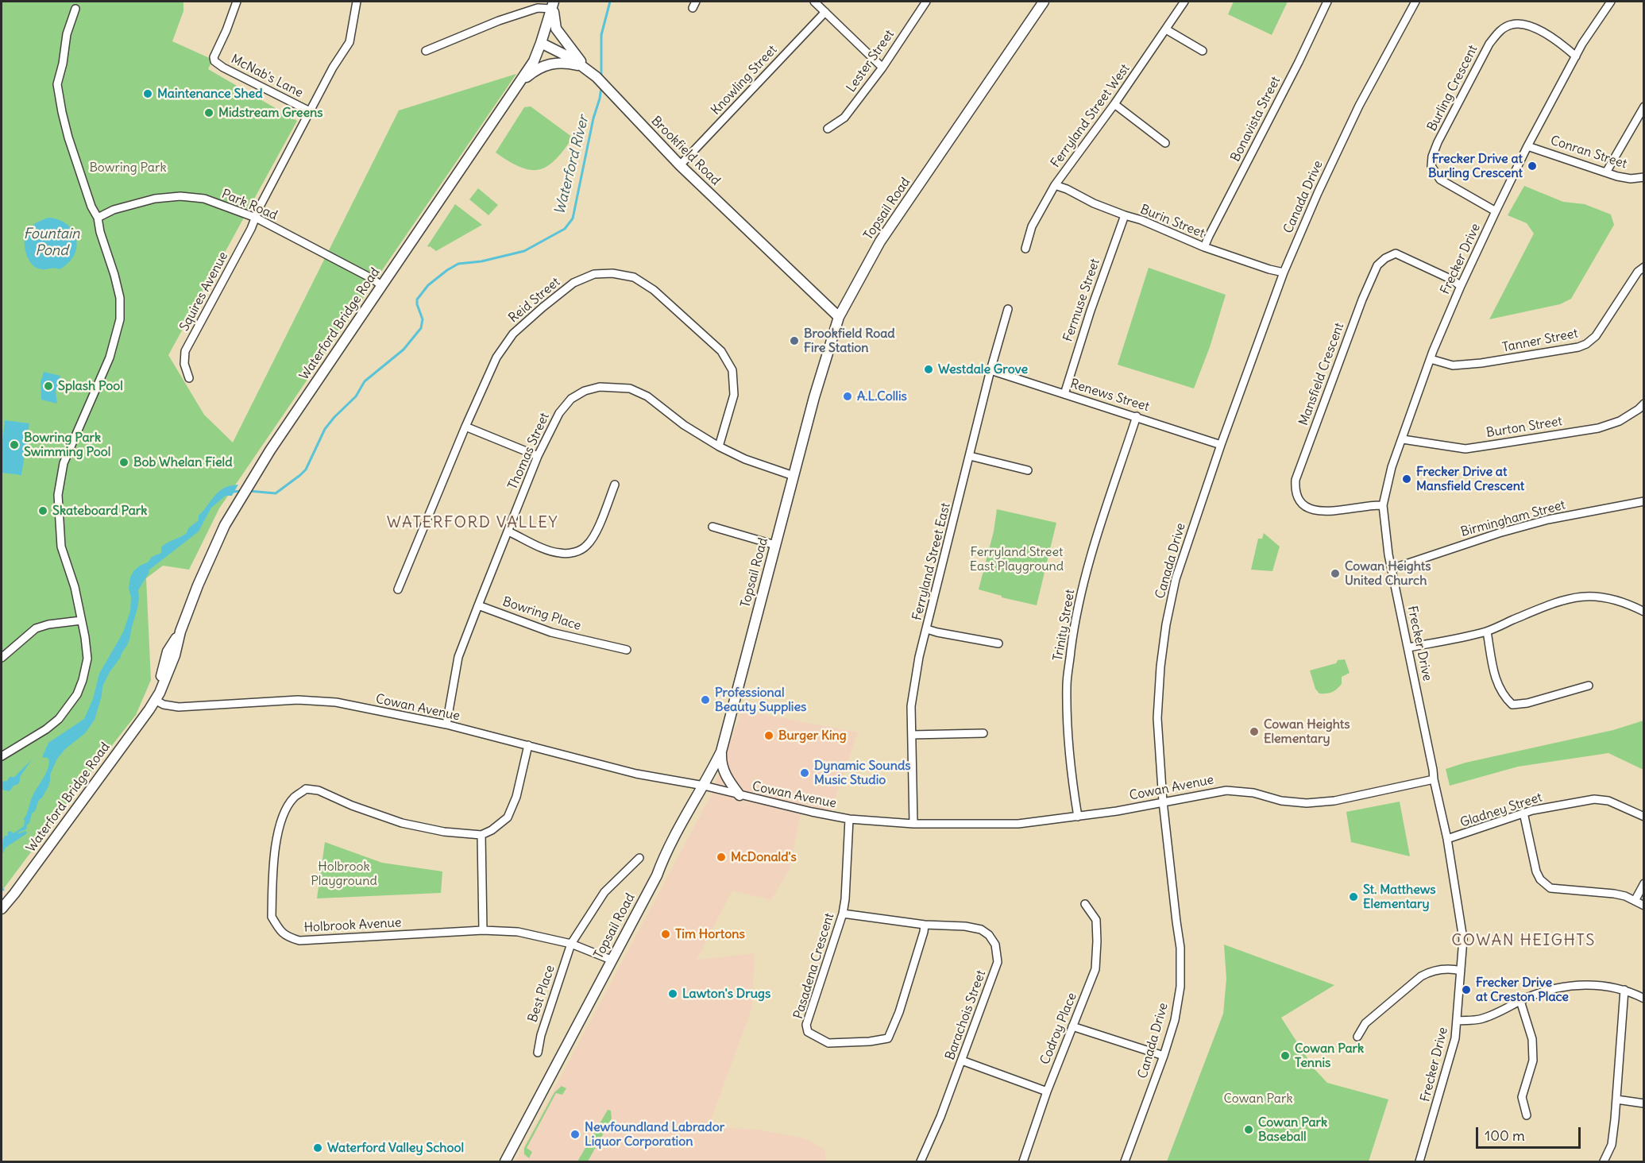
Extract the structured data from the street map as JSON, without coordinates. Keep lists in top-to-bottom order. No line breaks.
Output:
{"streets":{"main road":["Brookfield Road","Topsail Road","Waterford Bridge Road"],"street":["Lester Street","McNab's Lane","Knowling Street","Burling Crescent","Ferryland Street West","Bonavista Street","Conran Street","Canada Drive","Park Road","Burin Street","Frecker Drive","Squires Avenue","Reid Street","Fermuse Street","Tanner Street","Mansfield Crescent","Renews Street","Burton Street","Thomas Street","Birmingham Street","Ferryland Street East","Bowring Place","Trinity Street","Cowan Avenue","Gladney Street","Holbrook Avenue","Pasadena Crescent","Best Place","Barachois Street","Codroy Place"]},"crossings":[["McNab's Lane","Squires Avenue"],["Knowling Street","Brookfield Road"],["Burling Crescent","Frecker Drive"],["Ferryland Street West","Burin Street"],["Bonavista Street","Burin Street"],["Brookfield Road","Topsail Road"],["Brookfield Road","Waterford Bridge Road"],["Conran Street","Frecker Drive"],["Canada Drive","Burin Street"],["Canada Drive","Renews Street"],["Canada Drive","Cowan Avenue"],["Park Road","Squires Avenue"],["Park Road","Waterford Bridge Road"],["Topsail Road","Thomas Street"],["Topsail Road","Cowan Avenue"],["Topsail Road","Holbrook Avenue"],["Burin Street","Fermuse Street"],["Frecker Drive","Tanner Street"],["Frecker Drive","Mansfield Crescent"],["Frecker Drive","Burton Street"],["Frecker Drive","Birmingham Street"],["Frecker Drive","Cowan Avenue"],["Frecker Drive","Gladney Street"],["Reid Street","Thomas Street"],["Fermuse Street","Renews Street"],["Waterford Bridge Road","Cowan Avenue"],["Renews Street","Ferryland Street East"],["Renews Street","Trinity Street"],["Thomas Street","Bowring Place"],["Thomas Street","Cowan Avenue"],["Ferryland Street East","Cowan Avenue"],["Trinity Street","Cowan Avenue"],["Cowan Avenue","Pasadena Crescent"],["Holbrook Avenue","Best Place"],["Pasadena Crescent","Barachois Street"]],"districts":["WATERFORD VALLEY","COWAN HEIGHTS"],"water":["Waterford River","Fountain Pond"],"parks":["Bowring Park","Ferryland Street East Playground","Holbrook Playground","Cowan Park"],"places":["Maintenance Shed","Midstream Greens","Frecker Drive at Burling Crescent","Brookfield Road Fire Station","Westdale Grove","Splash Pool","A.L.Collis","Bowring Park Swimming Pool","Bob Whelan Field","Frecker Drive at Mansfield Crescent","Skateboard Park","Cowan Heights United Church","Professional Beauty Supplies","Cowan Heights Elementary","Burger King","Dynamic Sounds Music Studio","McDonald's","St. Matthews Elementary","Tim Hortons","Frecker Drive at Creston Place","Lawton's Drugs","Cowan Park Tennis","Cowan Park Baseball","Newfoundland Labrador Liquor Corporation","Waterford Valley School"],"scale_bar":"100 m"}
